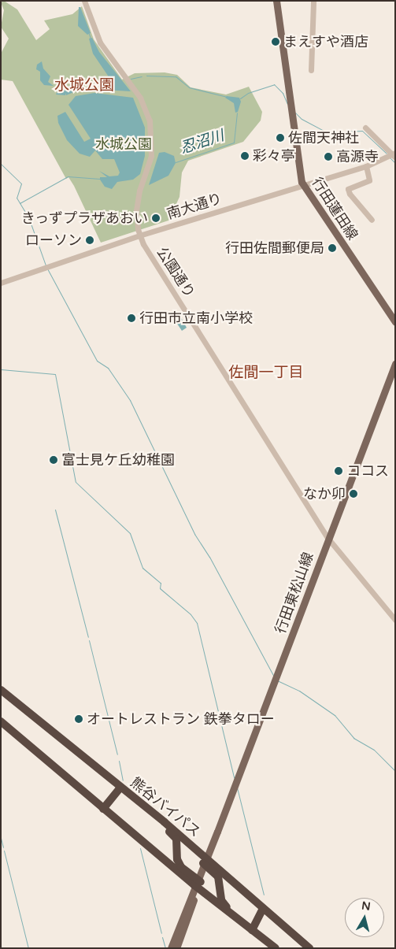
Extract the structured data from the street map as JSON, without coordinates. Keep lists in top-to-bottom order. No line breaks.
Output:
{"streets":{"highway":["熊谷バイパス"],"main road":["行田蓮田線","行田東松山線"],"street":["南大通り","公園通り"]},"crossings":[["南大通り","行田蓮田線"],["南大通り","公園通り"],["公園通り","行田東松山線"],["行田東松山線","熊谷バイパス"]],"districts":["水城公園","佐間一丁目"],"water":["忍沼川"],"parks":["水城公園"],"places":["まえすや酒店","佐間天神社","彩々亭","高源寺","きっずプラザあおい","ローソン","行田佐間郵便局","行田市立南小学校","富士見ケ丘幼稚園","ココス","なか卯","オートレストラン 鉄拳タロー"],"north":"top"}
